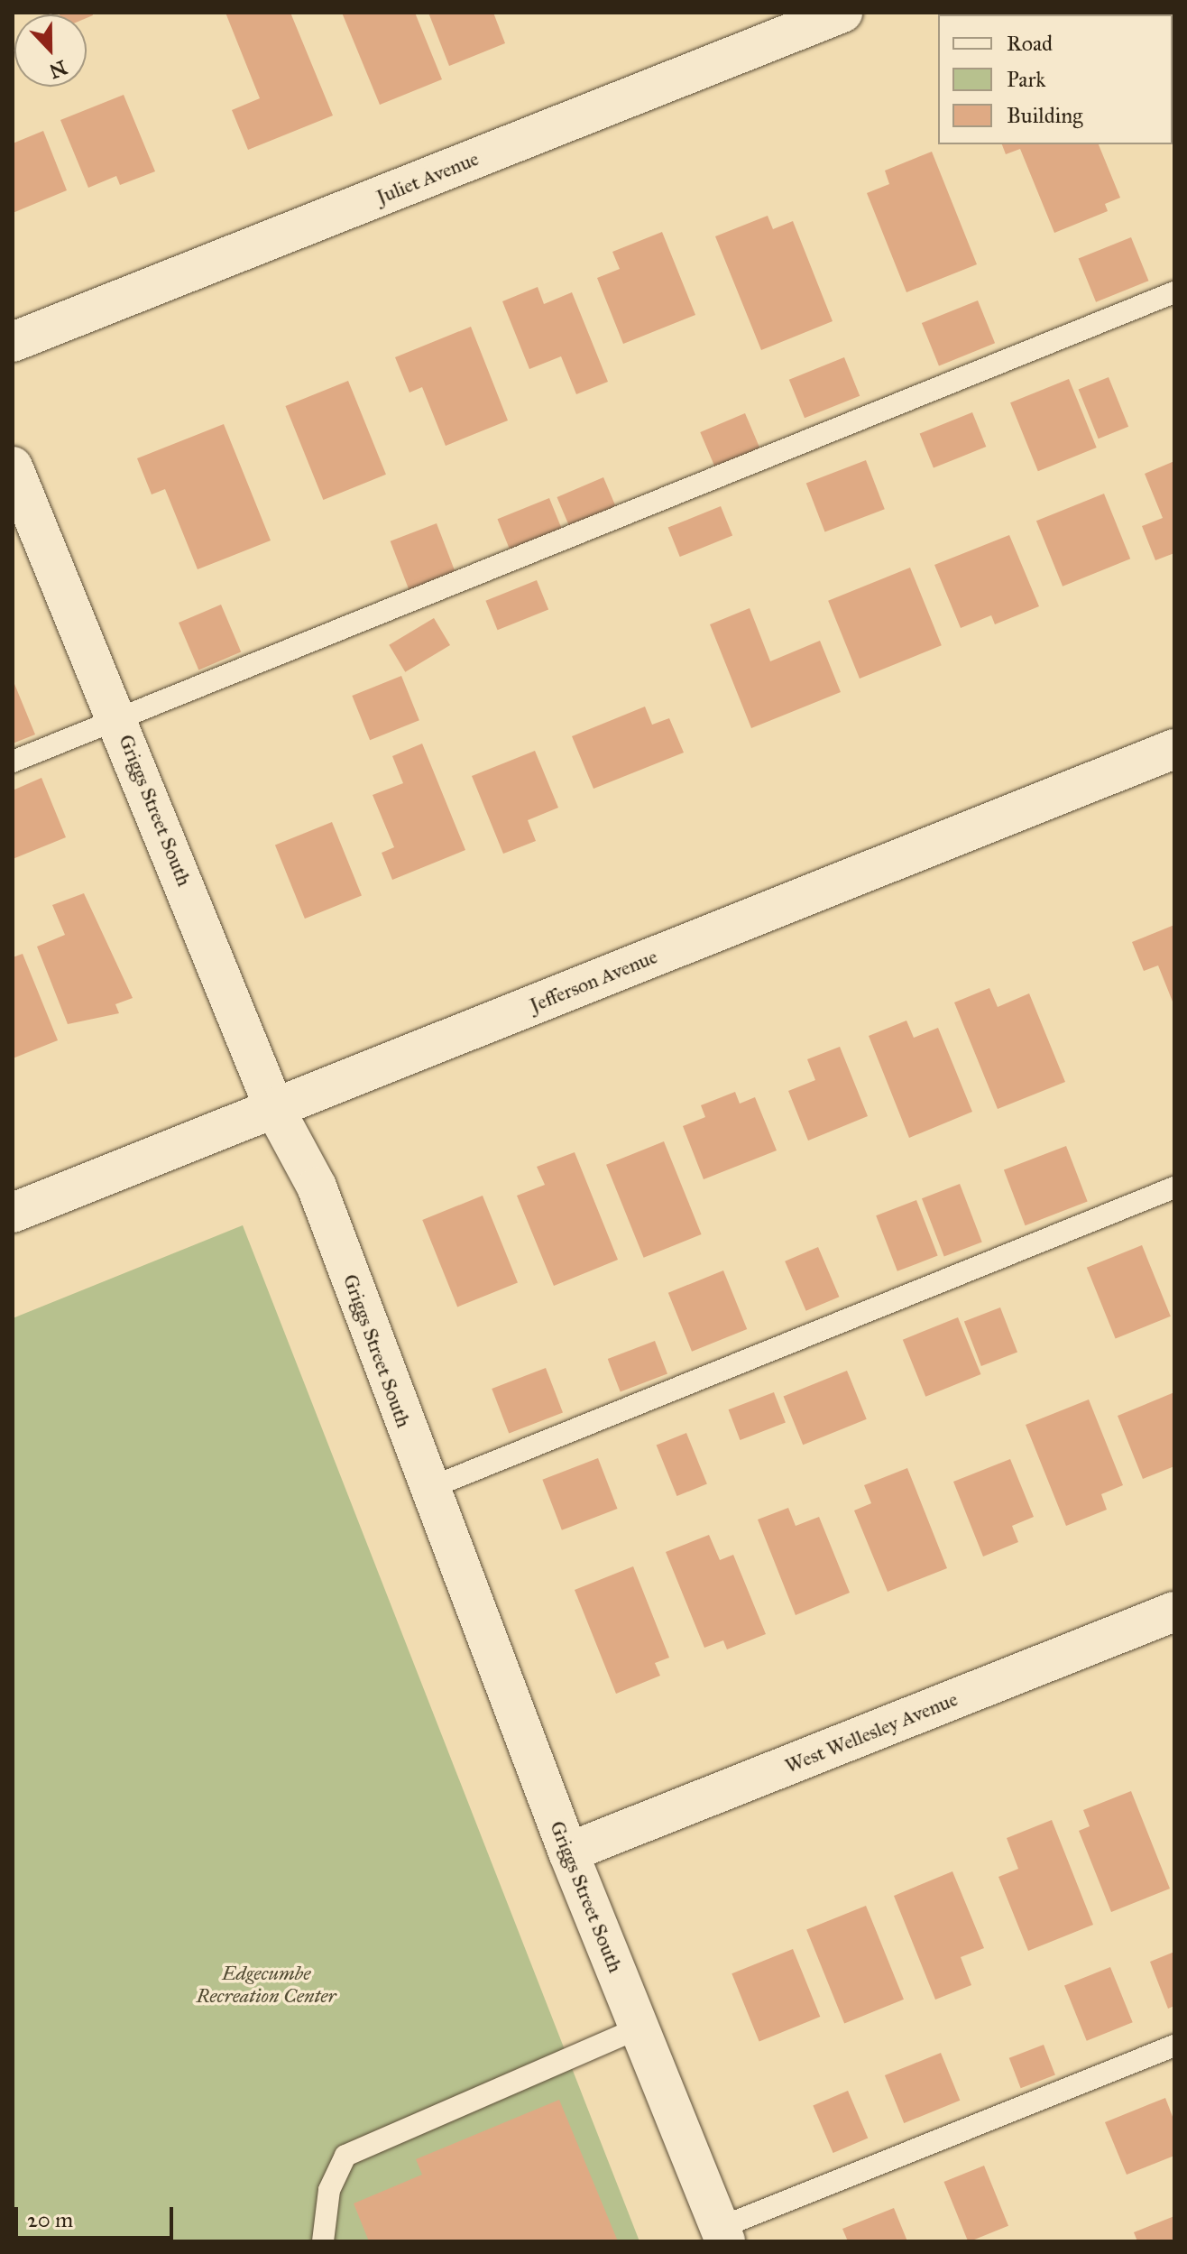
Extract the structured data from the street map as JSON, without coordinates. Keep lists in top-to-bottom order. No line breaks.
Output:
{"streets":{"street":["Juliet Avenue","Griggs Street South","Jefferson Avenue","West Wellesley Avenue"]},"crossings":[["Griggs Street South","Jefferson Avenue"],["Griggs Street South","West Wellesley Avenue"]],"parks":["Edgecumbe Recreation Center"],"legend":["Road","Park","Building"],"scale_bar":"20 m","north":"bottom"}
